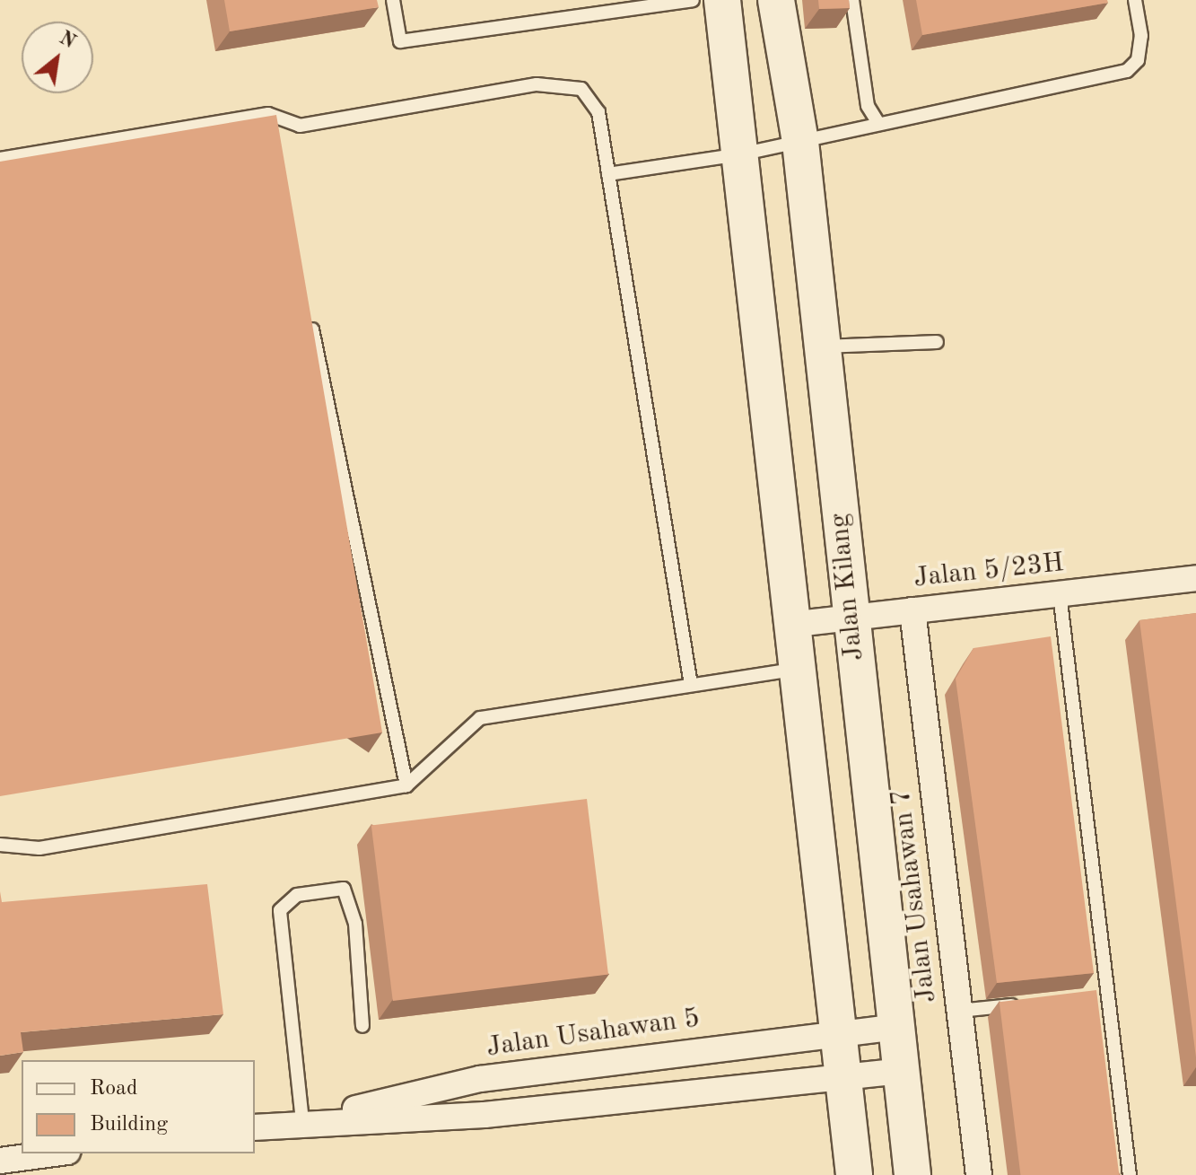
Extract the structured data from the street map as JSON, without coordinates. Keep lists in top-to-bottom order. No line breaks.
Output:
{"streets":{"main road":["Jalan Kilang"],"street":["Jalan 5/23H","Jalan Usahawan 7","Jalan Usahawan 5"]},"crossings":[["Jalan 5/23H","Jalan Kilang"],["Jalan 5/23H","Jalan Usahawan 7"],["Jalan Kilang","Jalan Usahawan 5"]],"legend":["Road","Building"],"north":"top right"}
